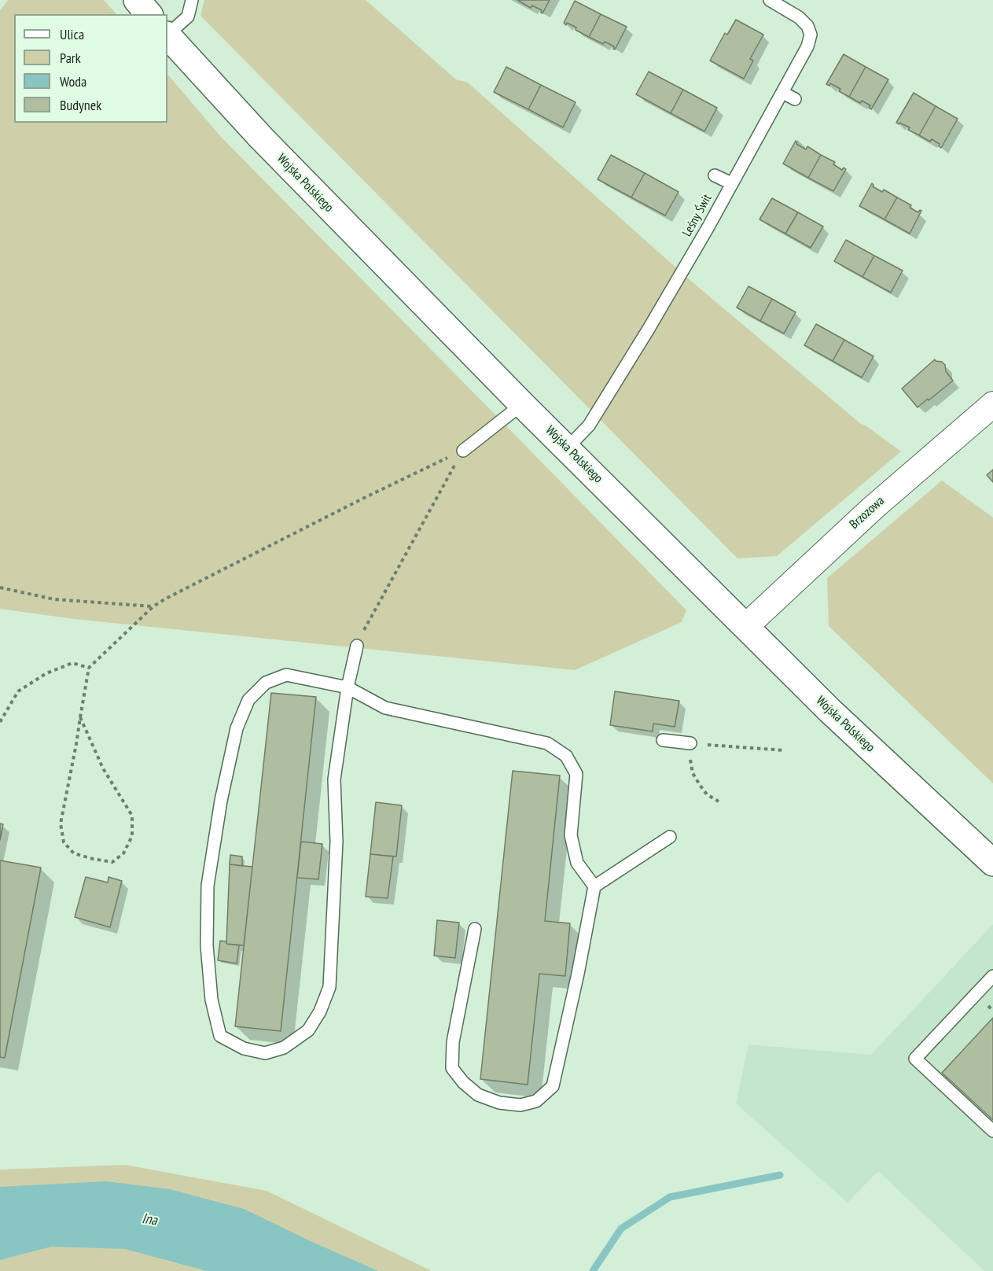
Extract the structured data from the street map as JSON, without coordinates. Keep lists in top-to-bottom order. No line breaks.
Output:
{"streets":{"street":["Wojska Polskiego","Brzozowa"],"lane":["Leśny Świt"]},"crossings":[["Wojska Polskiego","Leśny Świt"],["Wojska Polskiego","Brzozowa"]],"water":["Ina"],"legend":["Ulica","Park","Woda","Budynek"]}
